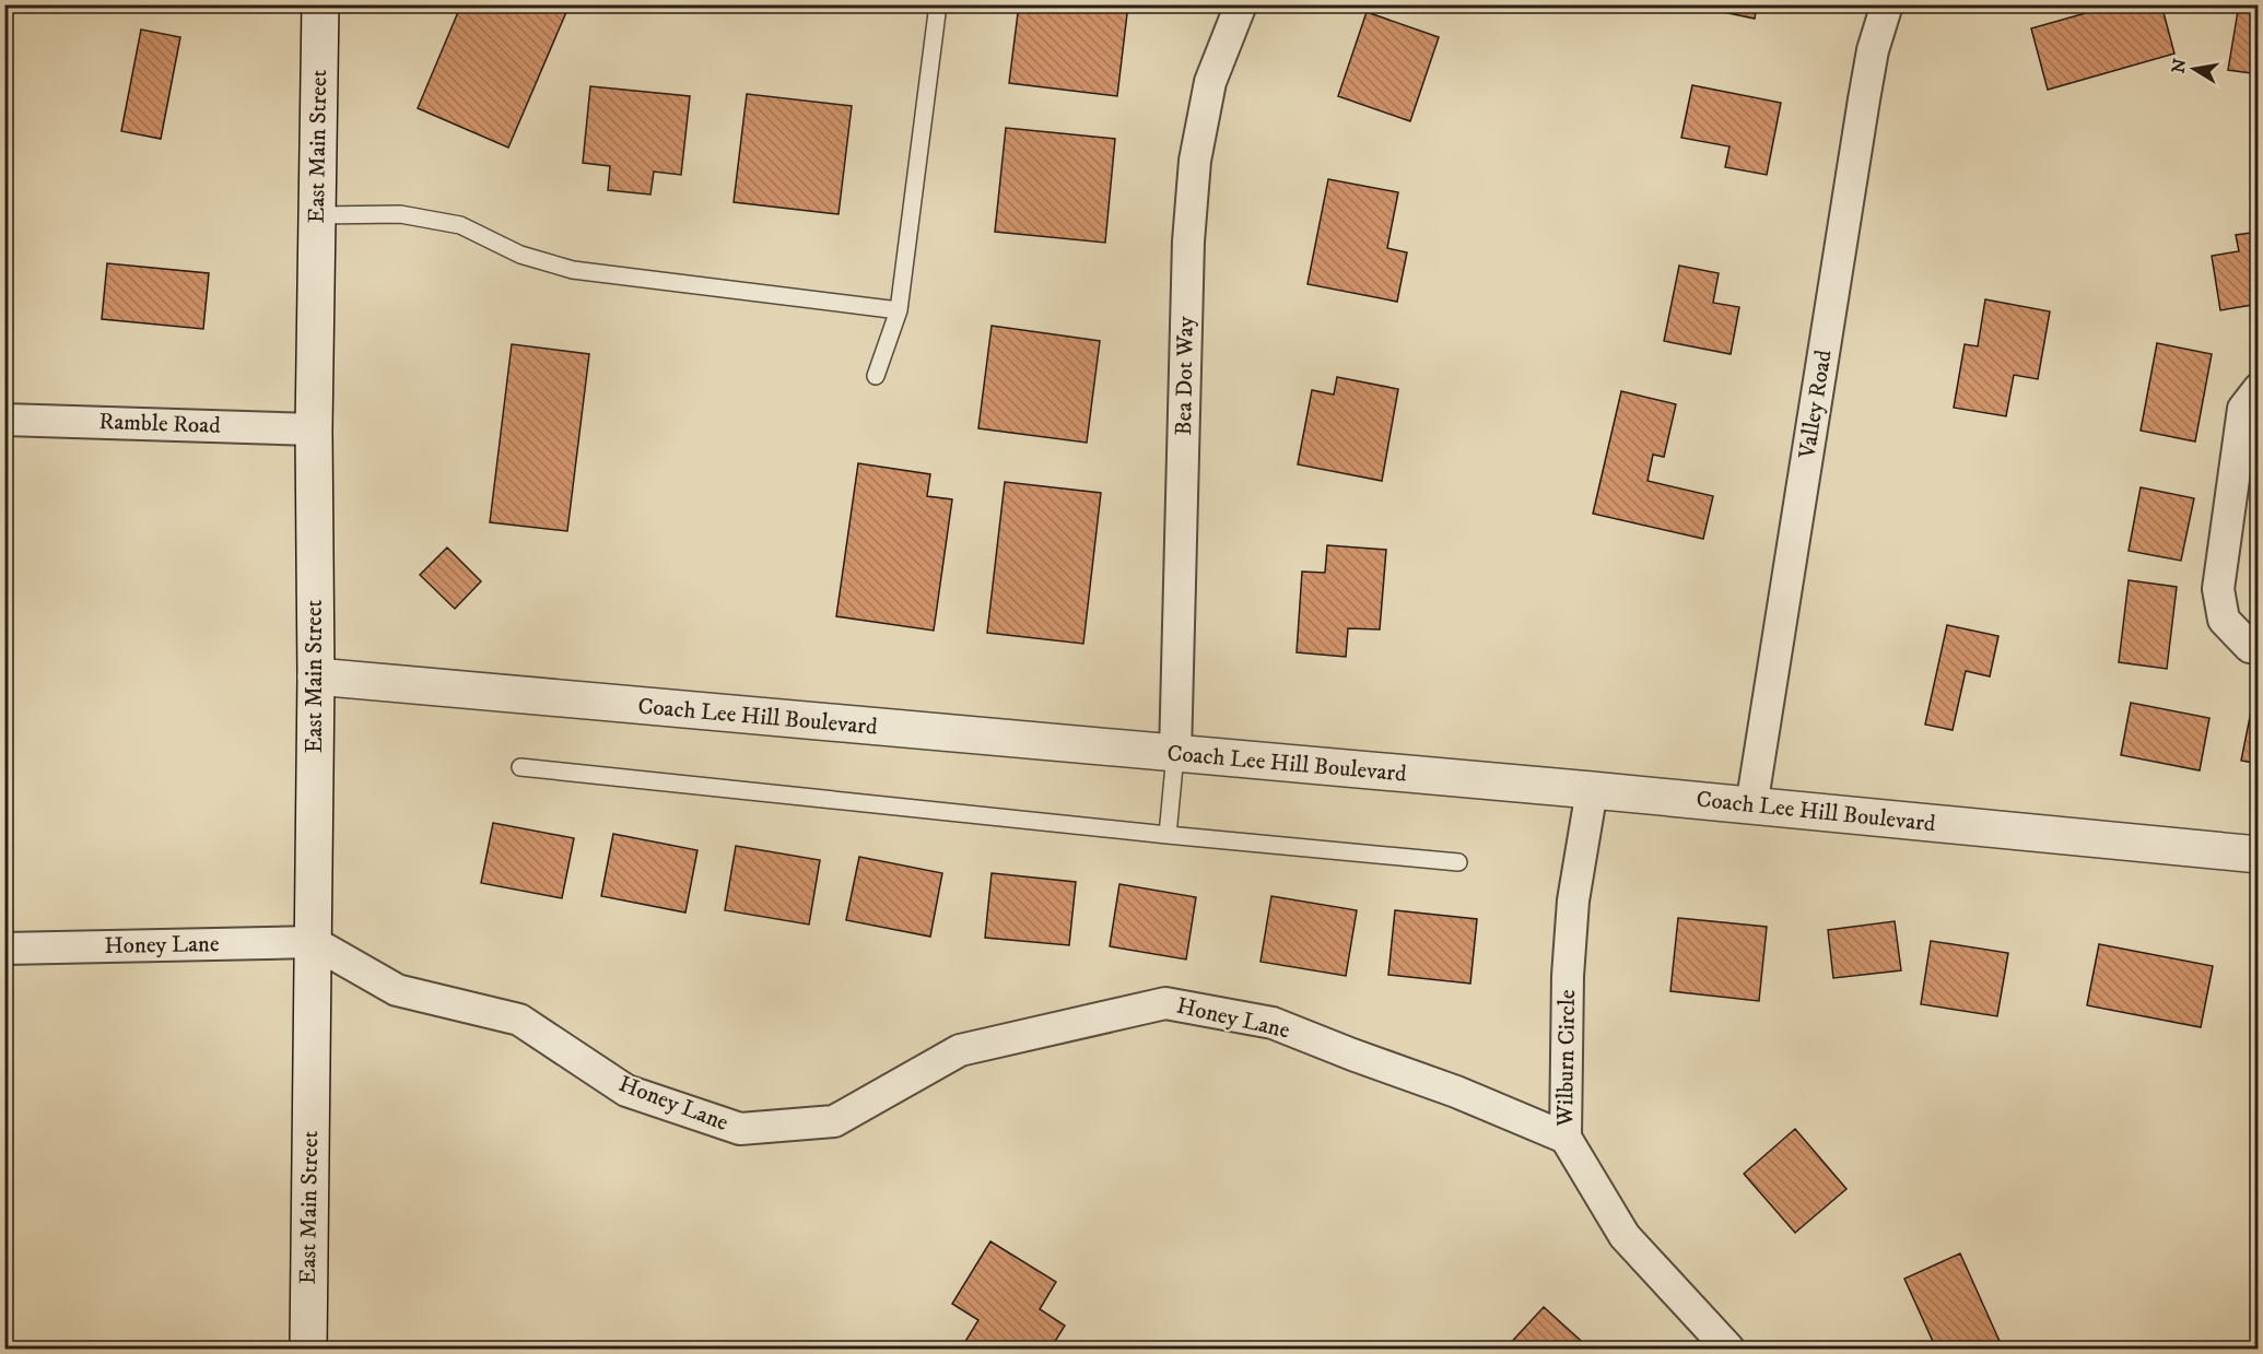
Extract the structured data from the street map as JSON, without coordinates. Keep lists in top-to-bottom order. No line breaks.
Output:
{"streets":{"street":["East Main Street","Bea Dot Way","Valley Road","Ramble Road","Coach Lee Hill Boulevard","Honey Lane","Wilburn Circle"]},"crossings":[["East Main Street","Ramble Road"],["East Main Street","Coach Lee Hill Boulevard"],["East Main Street","Honey Lane"],["Bea Dot Way","Coach Lee Hill Boulevard"],["Valley Road","Coach Lee Hill Boulevard"],["Coach Lee Hill Boulevard","Wilburn Circle"],["Honey Lane","Wilburn Circle"]],"north":"left"}
